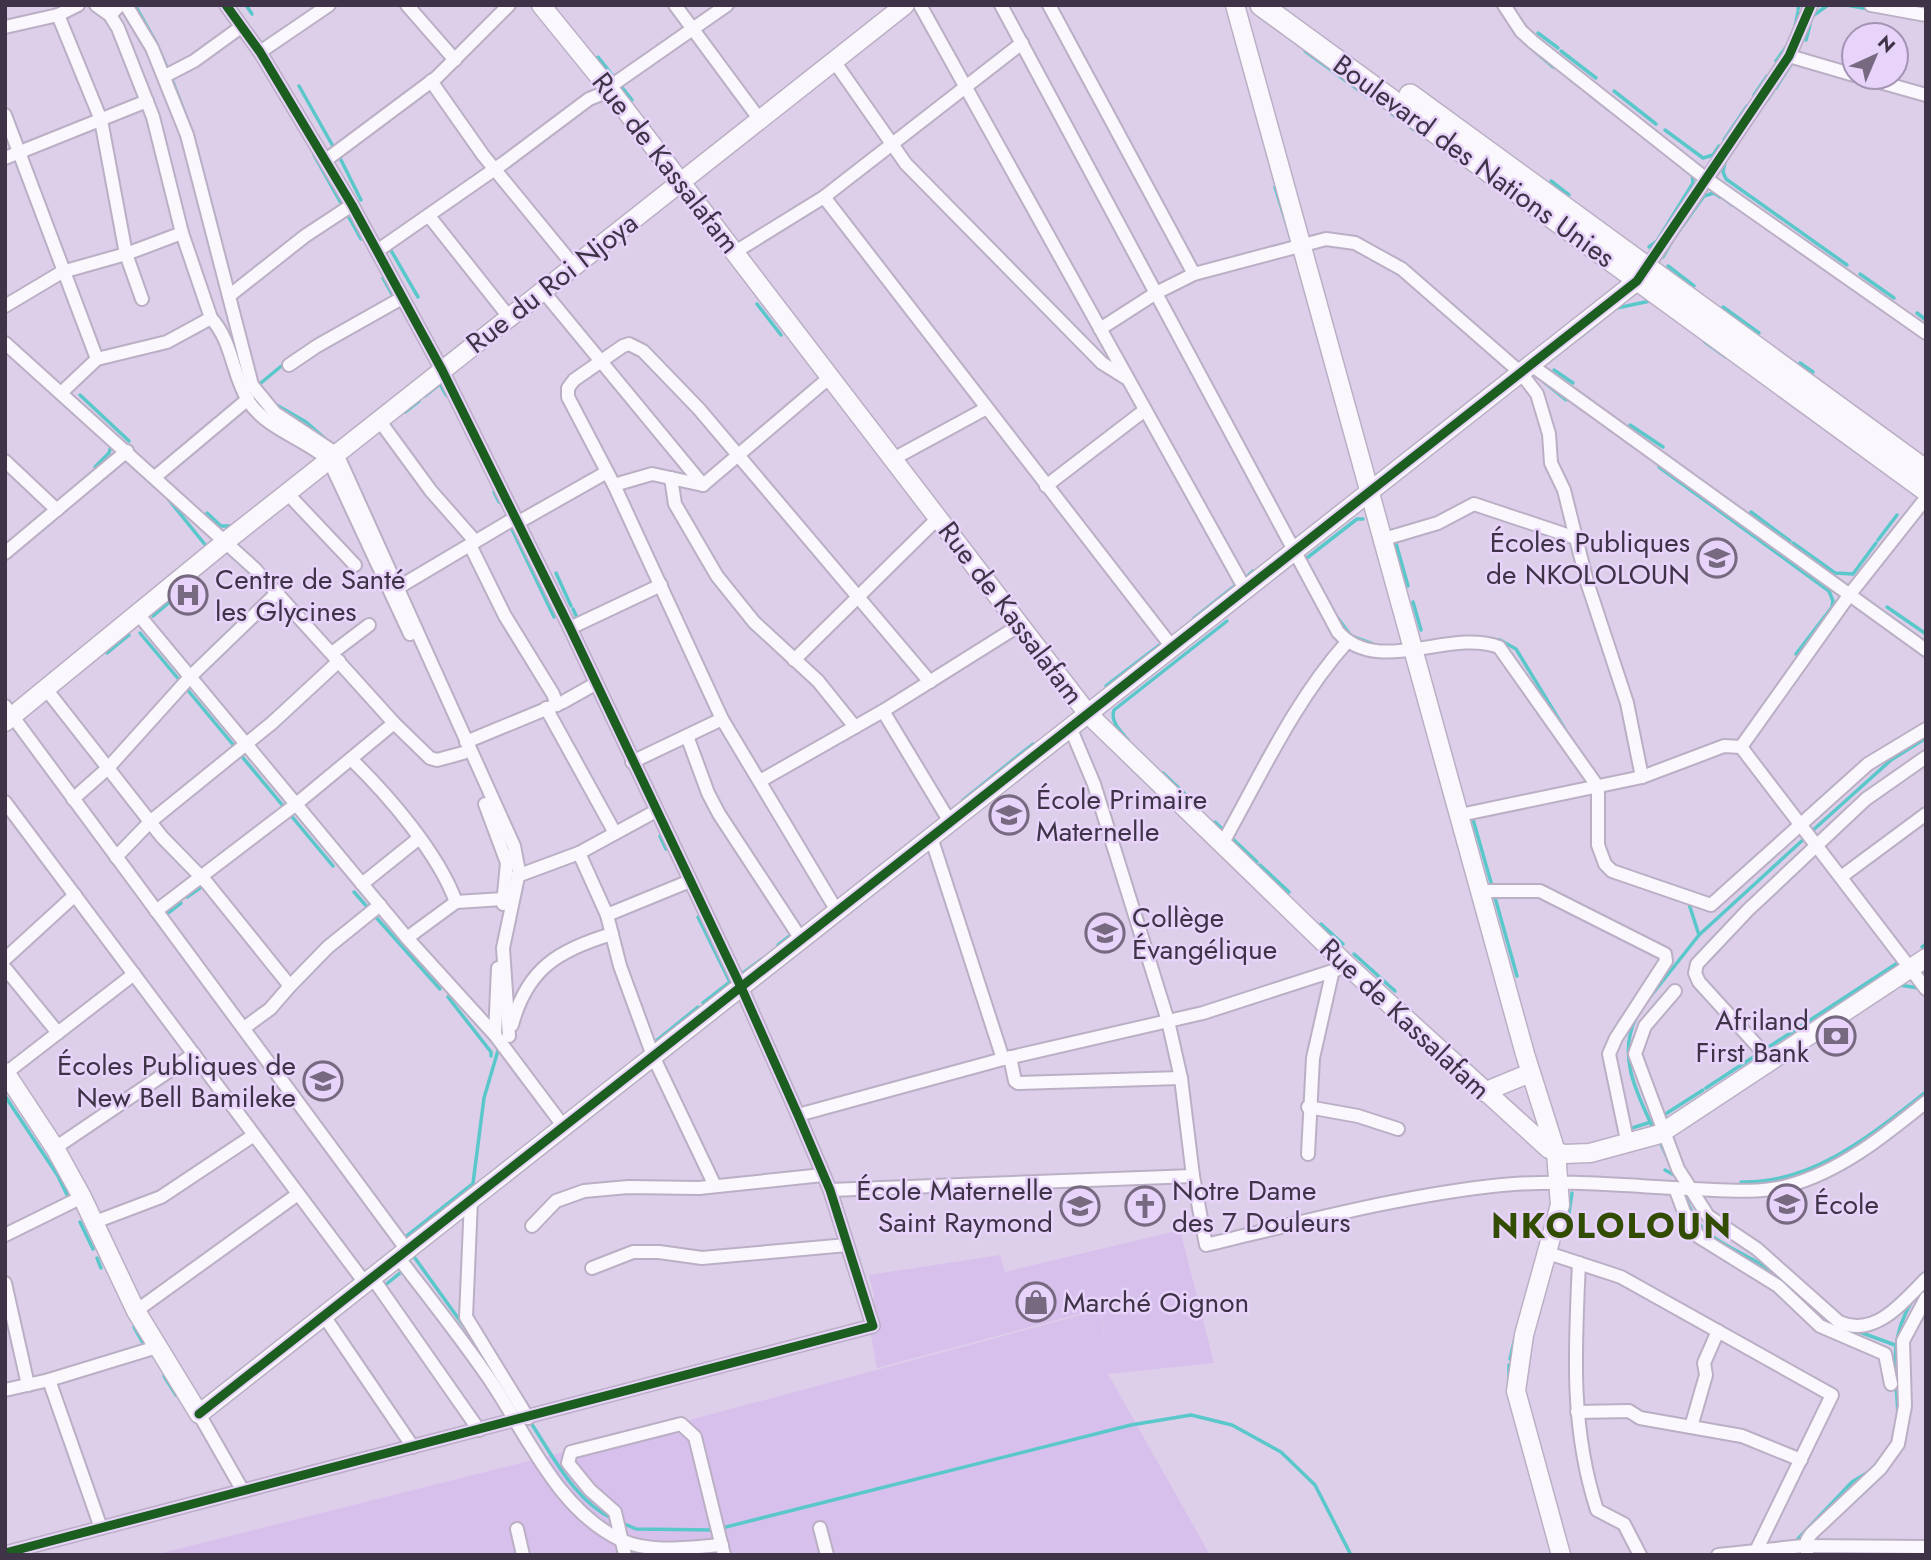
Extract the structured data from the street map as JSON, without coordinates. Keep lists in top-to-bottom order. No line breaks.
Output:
{"streets":{"main road":["Boulevard des Nations Unies"],"street":["Rue de Kassalafam","Rue du Roi Njoya"]},"crossings":[["Rue de Kassalafam","Rue du Roi Njoya"]],"districts":["NKOLOLOUN"],"places":{"school or university":["Écoles Publiques de NKOLOLOUN","École Primaire Maternelle","Collège Évangélique","Écoles Publiques de New Bell Bamileke","École","École Maternelle Saint Raymond"],"hospital":["Centre de Santé les Glycines"],"bank":["Afriland First Bank"],"church":["Notre Dame des 7 Douleurs"],"shop":["Marché Oignon"]},"north":"top right"}
